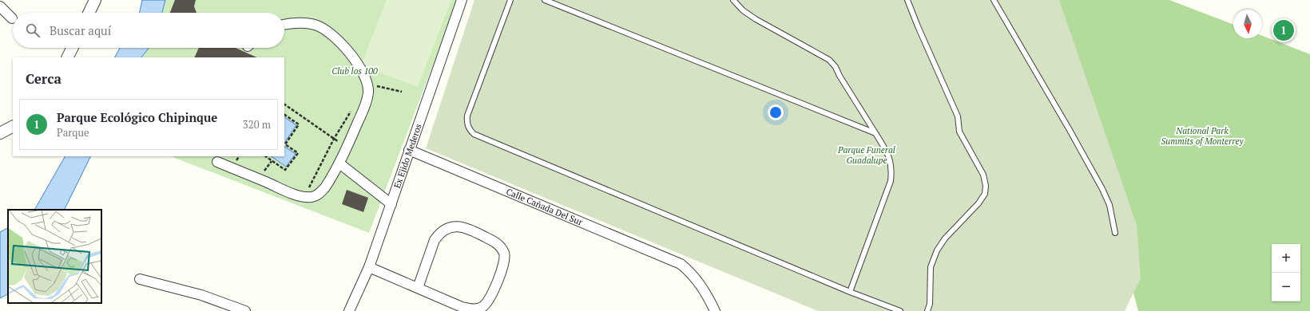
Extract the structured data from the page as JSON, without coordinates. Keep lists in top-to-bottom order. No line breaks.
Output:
{"streets":{"street":["Ex Ejido Mederos","Calle Cañada Del Sur"]},"crossings":[["Ex Ejido Mederos","Calle Cañada Del Sur"]],"parks":["Club los 100","National Park Summits of Monterrey","Parque Funeral Guadalupe"],"north":"bottom","page":{"search":"Buscar aquí","pins":"1","heading":"Cerca","list":[{"mark":"1","name":"Parque Ecológico Chipinque","note":"Parque","value":"320 m"}],"map_buttons":["+","−"]}}
